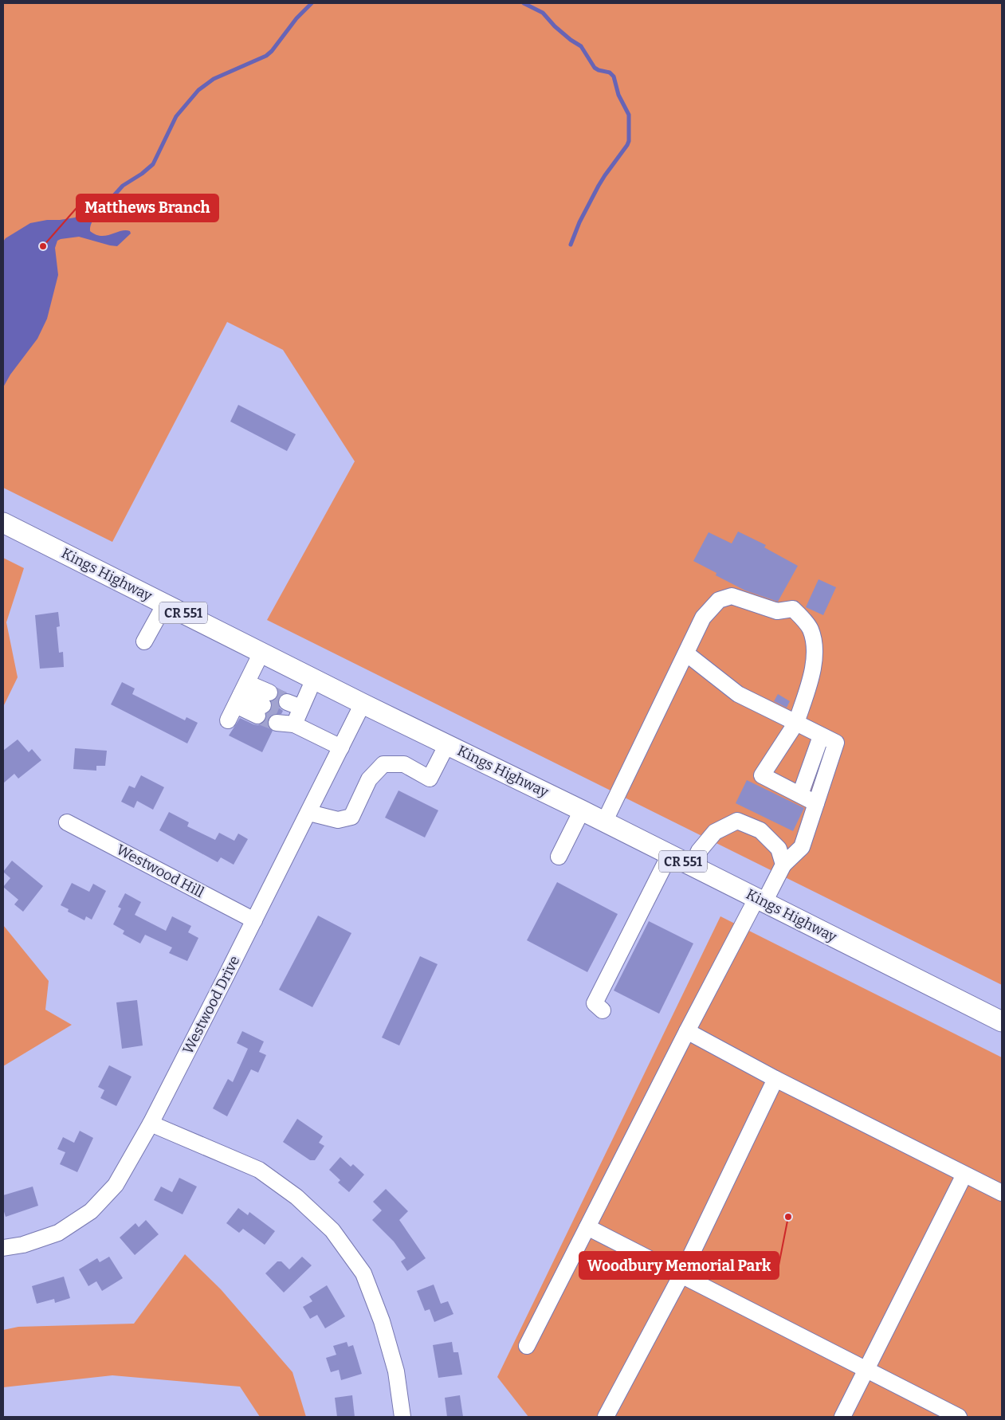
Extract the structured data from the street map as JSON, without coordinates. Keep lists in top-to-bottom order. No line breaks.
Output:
{"streets":{"main road":["Kings Highway","CR 551"],"street":["Westwood Hill","Westwood Drive"]},"crossings":[["Kings Highway","Westwood Drive"],["Westwood Hill","Westwood Drive"]],"places":["Matthews Branch","Woodbury Memorial Park"]}
